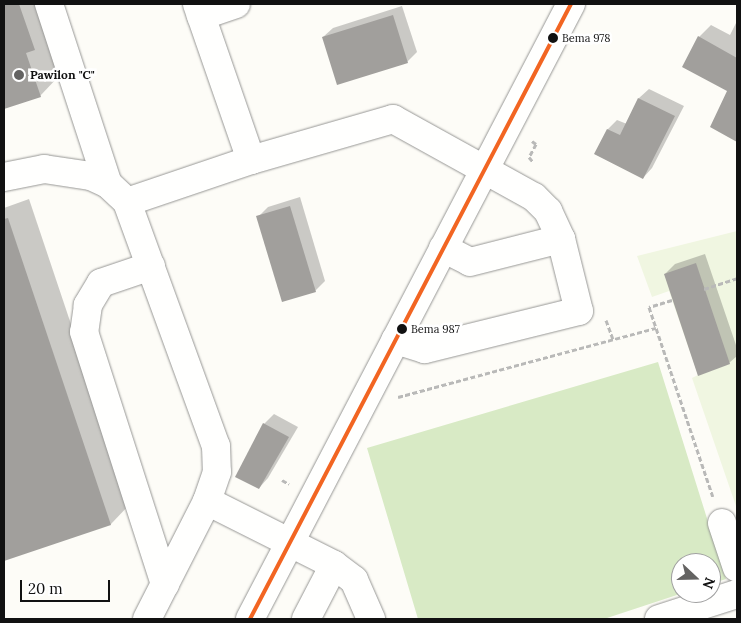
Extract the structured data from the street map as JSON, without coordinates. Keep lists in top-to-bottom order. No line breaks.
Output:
{"places":["Bema 978","Pawilon \"C\"","Bema 987"],"scale_bar":"20 m","north":"right"}
